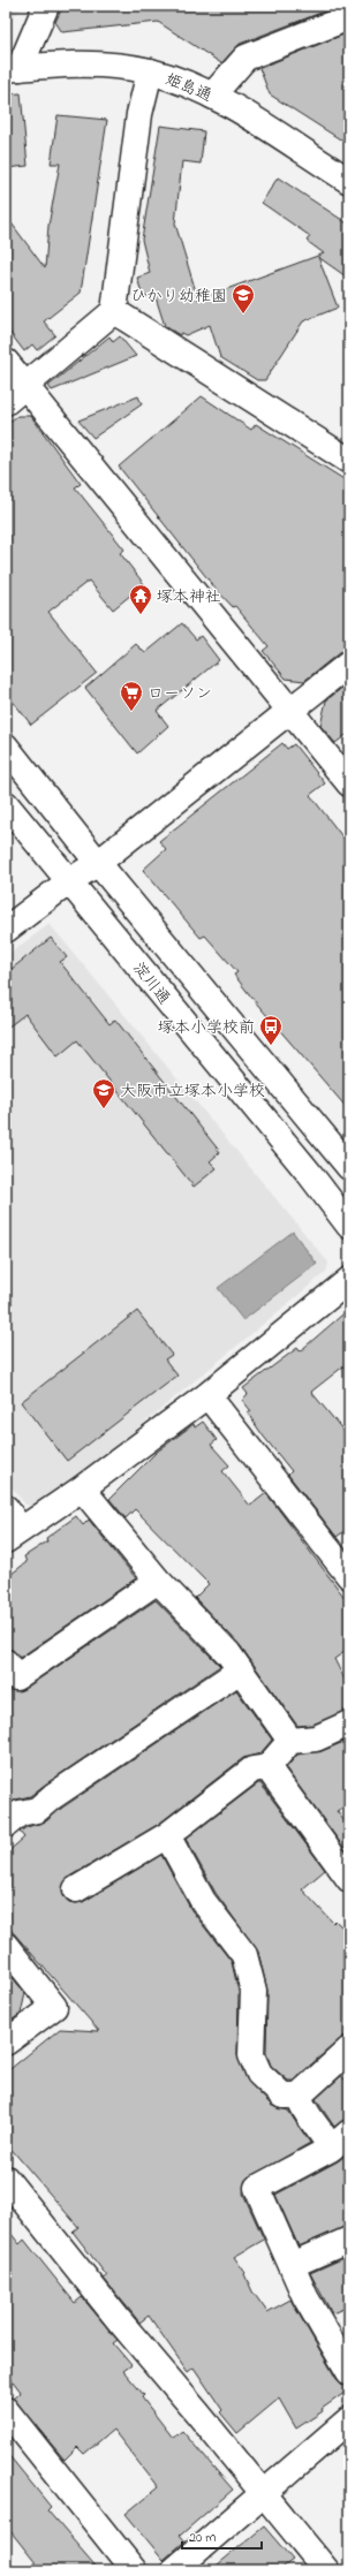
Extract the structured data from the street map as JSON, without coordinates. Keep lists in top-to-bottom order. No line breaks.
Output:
{"streets":{"street":["姫島通","淀川通"]},"places":{"school or university":["ひかり幼稚園","大阪市立塚本小学校"],"temple":["塚本神社"],"supermarket":["ローソン"],"bus stop":["塚本小学校前"]},"scale_bar":"20 m"}
